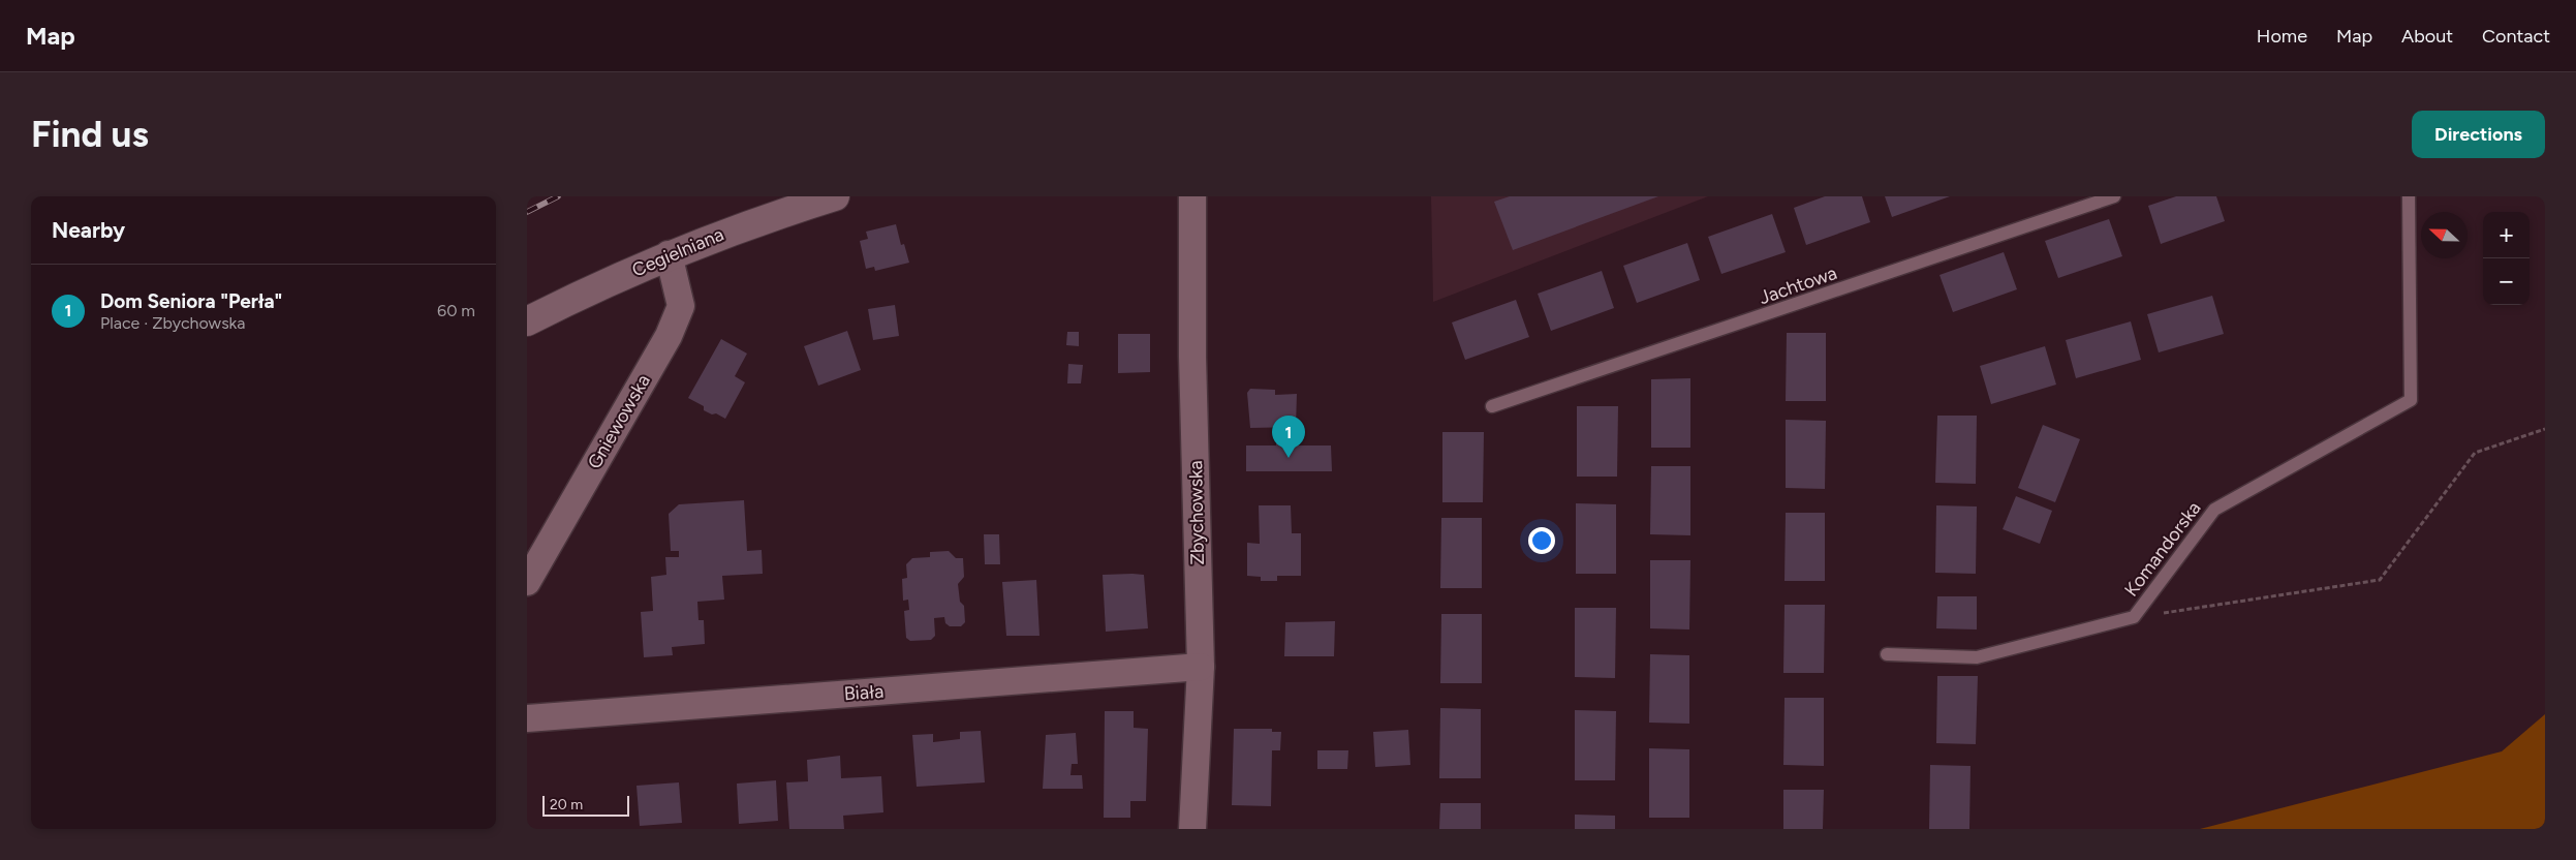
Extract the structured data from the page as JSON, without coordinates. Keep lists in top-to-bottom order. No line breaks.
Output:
{"streets":{"street":["Cegielniana","Gniewowska","Zbychowska","Biała"],"lane":["Jachtowa","Komandorska"]},"crossings":[["Cegielniana","Gniewowska"],["Zbychowska","Biała"]],"scale_bar":"20 m","north":"left","page":{"header":"Map","nav":["Home","Map","About","Contact"],"buttons":"Directions","title":"Find us","heading":"Nearby","map_buttons":["+","−"],"list":[{"mark":"1","name":"Dom Seniora \"Perła\"","note":"Place · Zbychowska","value":"60 m"}],"pins":"1","scale":"20 m"}}
